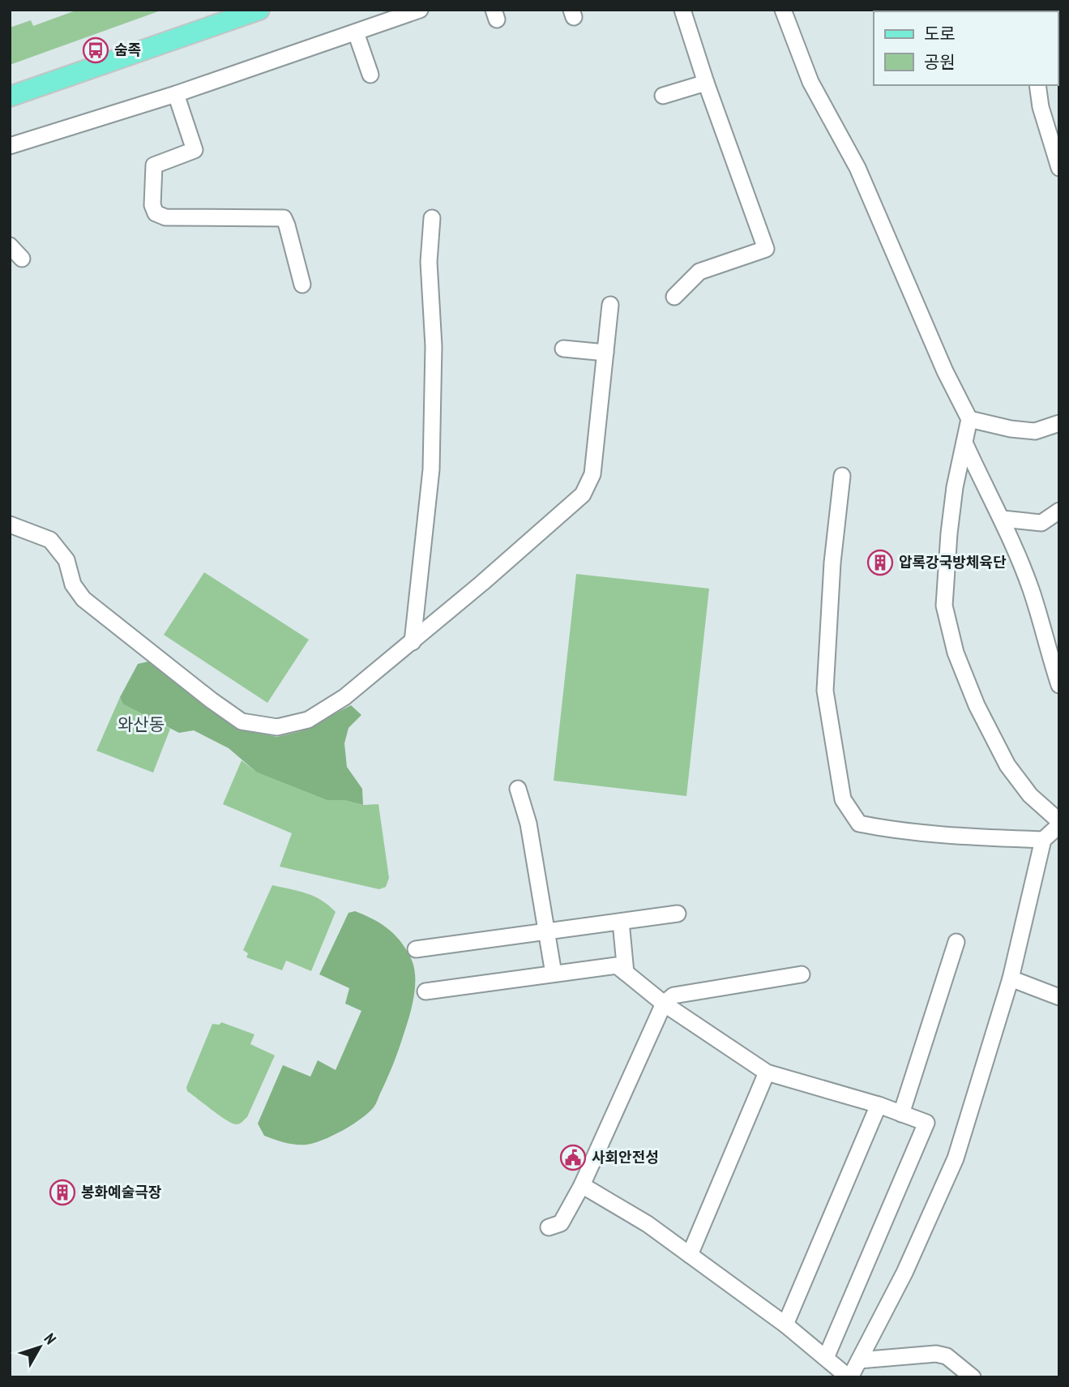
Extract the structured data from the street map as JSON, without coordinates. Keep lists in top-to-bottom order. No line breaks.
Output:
{"districts":["와산동"],"places":{"bus stop":["숨족"],"building":["압록강국방체육단","봉화예술극장"],"public building":["사회안전성"]},"legend":["도로","공원"],"north":"top right"}
